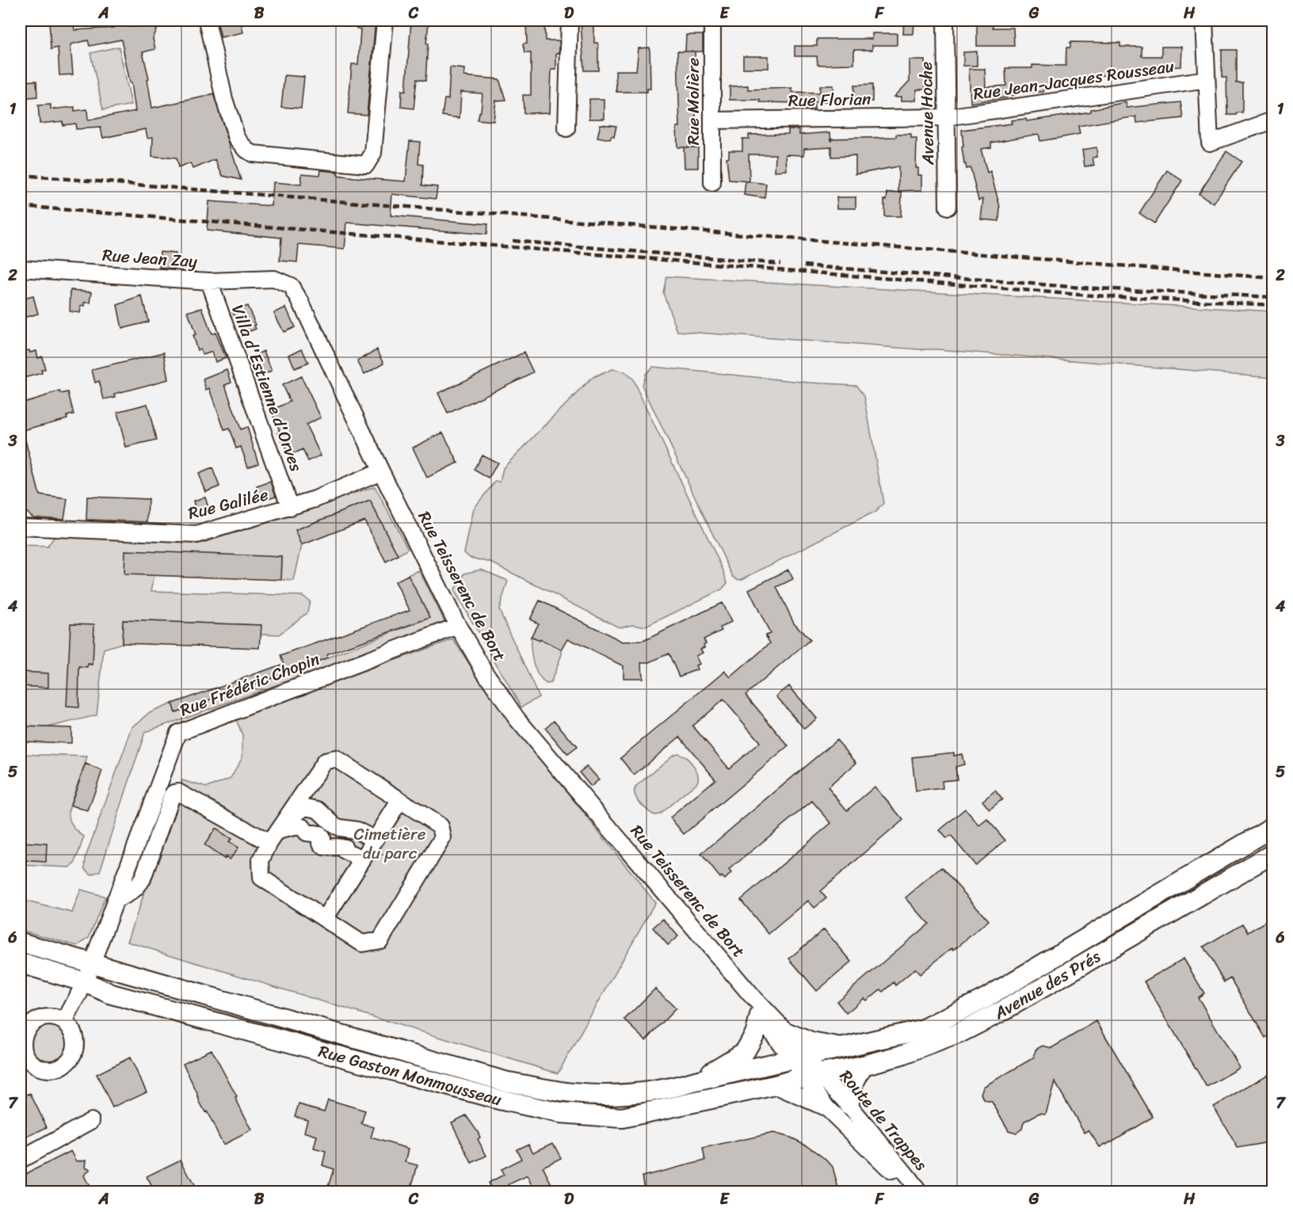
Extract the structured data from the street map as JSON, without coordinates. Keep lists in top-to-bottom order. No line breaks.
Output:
{"streets":{"main road":["Avenue des Prés","Rue Gaston Monmousseau"],"street":["Rue Jean-Jacques Rousseau","Rue Florian","Rue Molière","Avenue Hoche","Rue Jean Zay","Villa d'Estienne d'Orves","Rue Galilée","Rue Teisserenc de Bort","Rue Frédéric Chopin","Route de Trappes"]},"crossings":[["Rue Jean-Jacques Rousseau","Rue Florian"],["Rue Jean-Jacques Rousseau","Avenue Hoche"],["Rue Florian","Rue Molière"],["Rue Florian","Avenue Hoche"],["Rue Jean Zay","Villa d'Estienne d'Orves"],["Rue Jean Zay","Rue Teisserenc de Bort"],["Villa d'Estienne d'Orves","Rue Galilée"],["Rue Galilée","Rue Teisserenc de Bort"],["Rue Teisserenc de Bort","Rue Frédéric Chopin"],["Rue Teisserenc de Bort","Avenue des Prés"],["Rue Teisserenc de Bort","Rue Gaston Monmousseau"],["Rue Teisserenc de Bort","Route de Trappes"],["Rue Frédéric Chopin","Rue Gaston Monmousseau"],["Avenue des Prés","Rue Gaston Monmousseau"],["Avenue des Prés","Route de Trappes"],["Rue Gaston Monmousseau","Route de Trappes"]],"parks":["Cimetière du parc"],"grid":{"columns":["A","B","C","D","E","F","G","H"],"rows":["1","2","3","4","5","6","7"]}}
